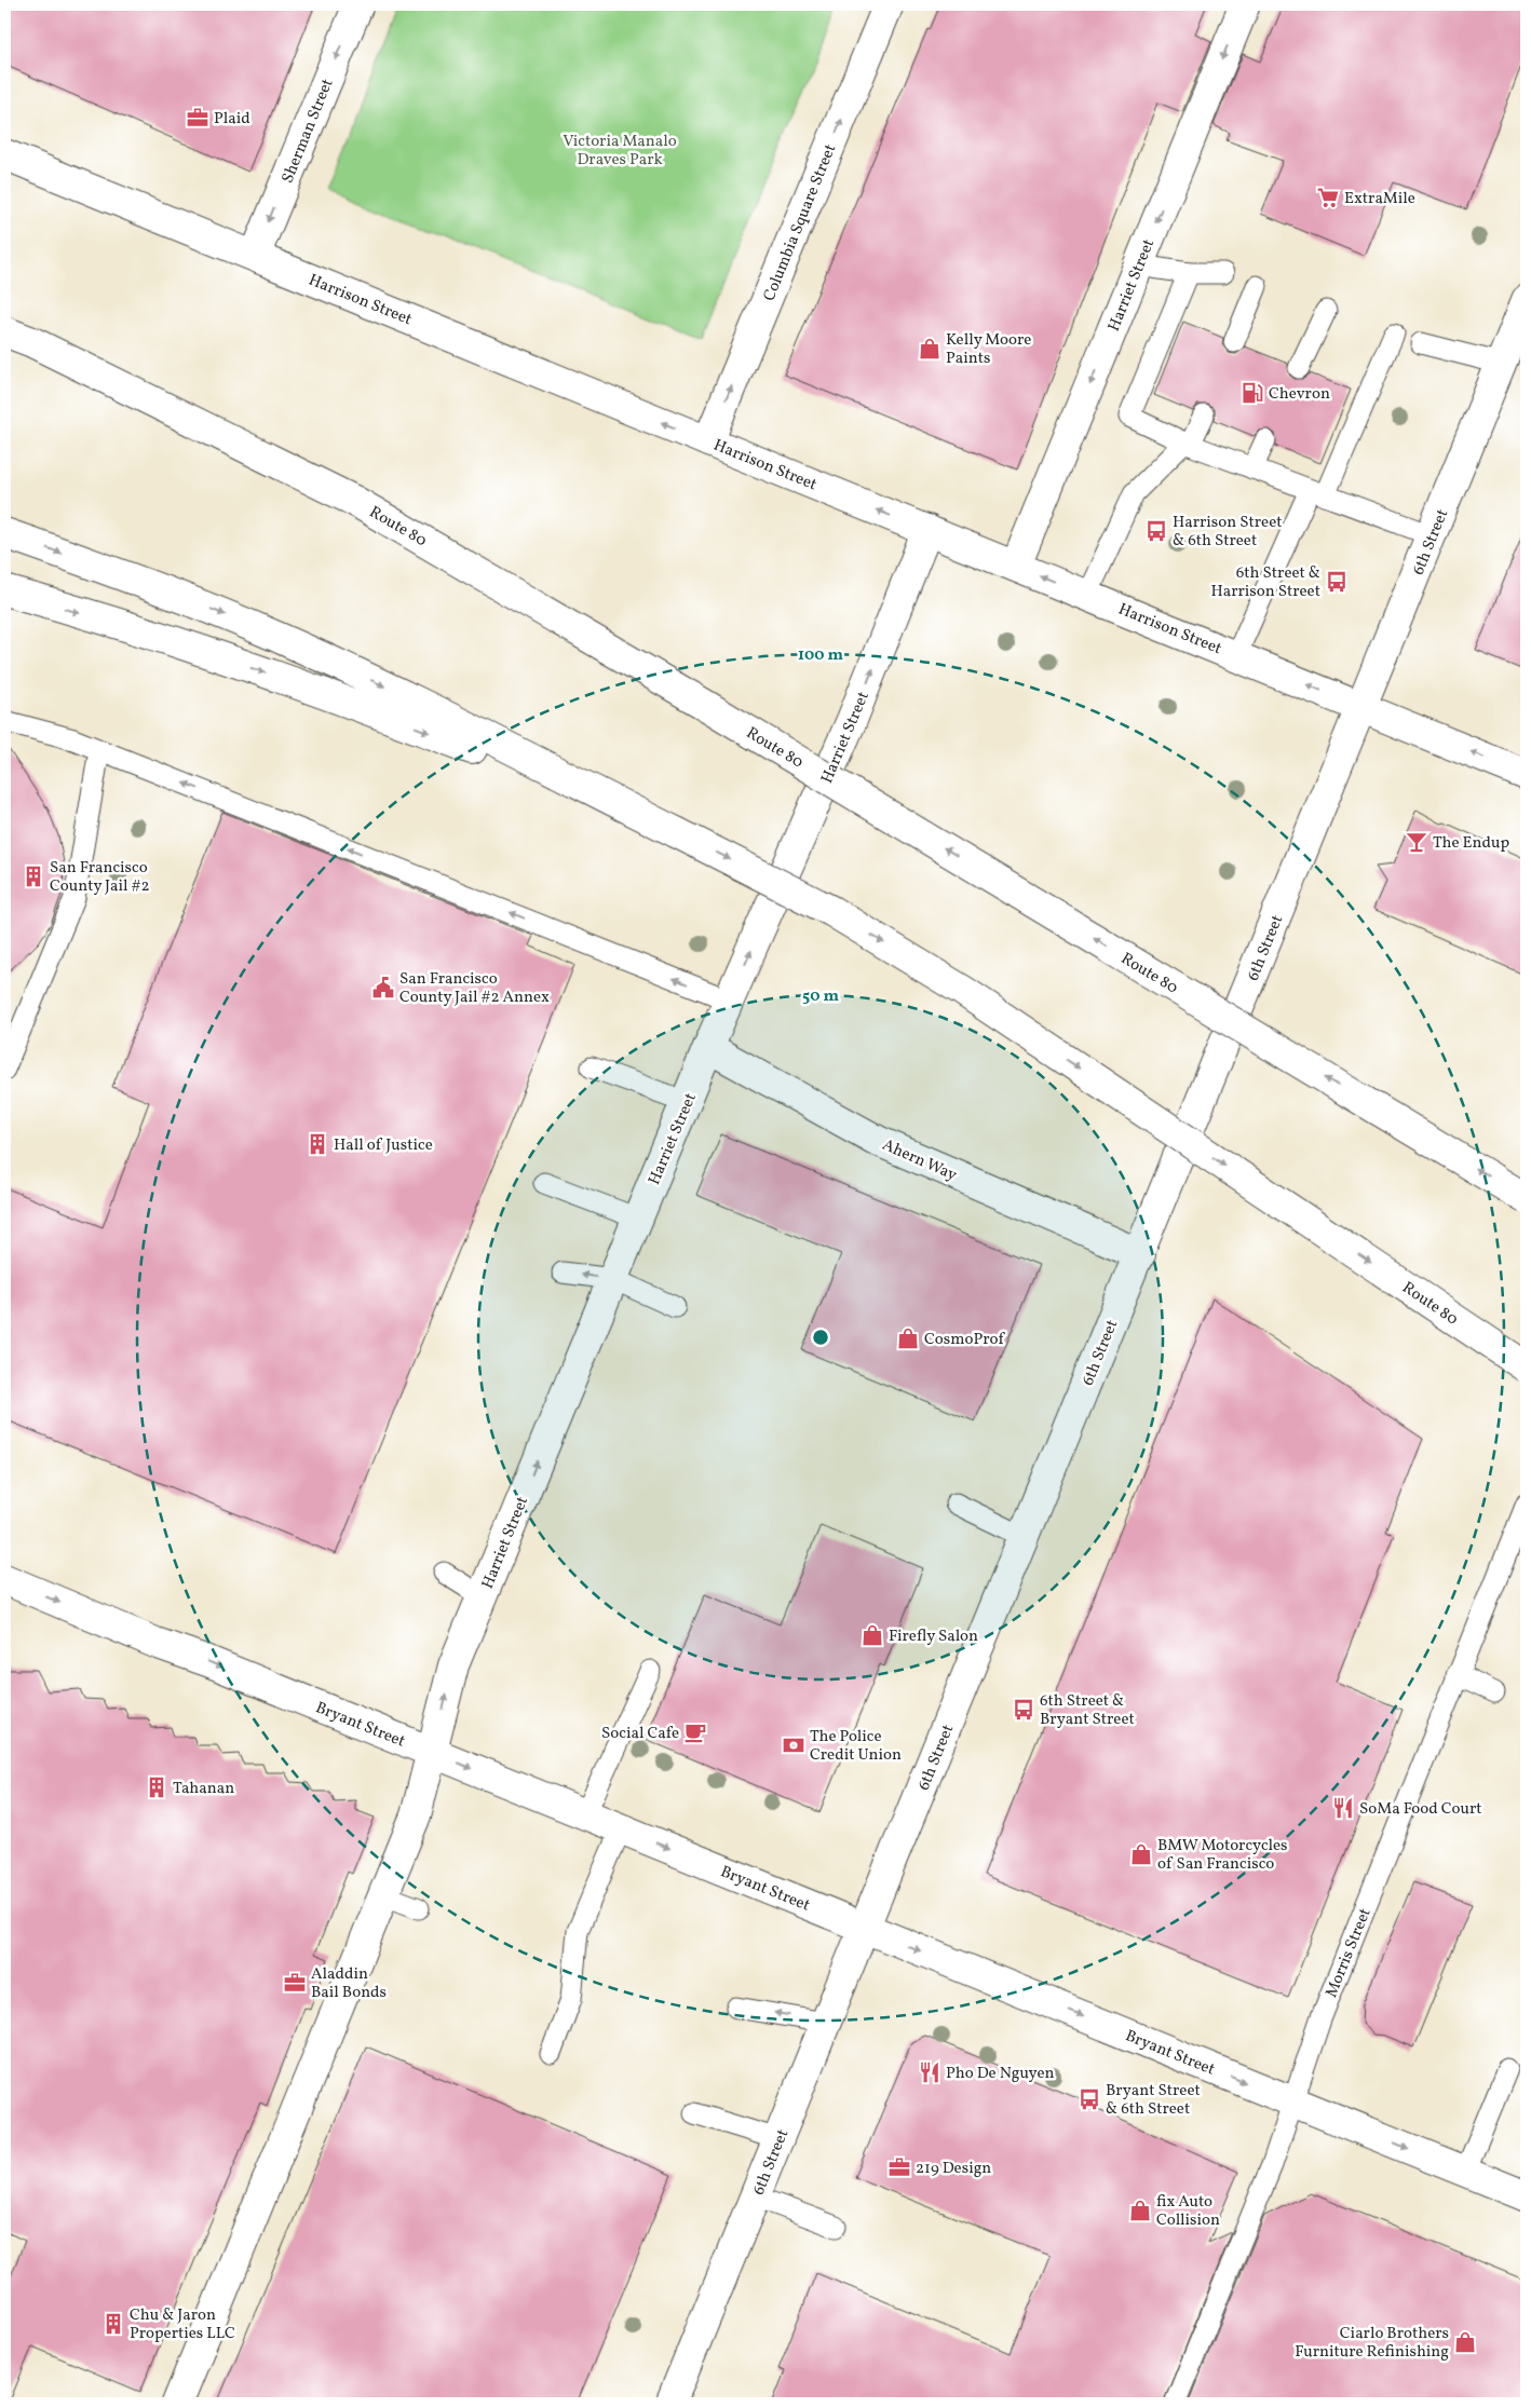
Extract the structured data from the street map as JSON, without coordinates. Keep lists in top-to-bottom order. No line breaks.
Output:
{"streets":{"main road":["Sherman Street","Columbia Square Street","Harriet Street","Harrison Street","Route 80","6th Street","Ahern Way","Bryant Street"],"lane":["Morris Street"]},"crossings":[["Sherman Street","Harrison Street"],["Columbia Square Street","Harrison Street"],["Harriet Street","Harrison Street"],["Harriet Street","Ahern Way"],["Harriet Street","Bryant Street"],["Harrison Street","6th Street"],["6th Street","Ahern Way"],["6th Street","Bryant Street"],["Bryant Street","Morris Street"]],"one_way":["Sherman Street","Columbia Square Street","Harrison Street","Bryant Street"],"parks":["Victoria Manalo Draves Park"],"places":{"office":["Plaid","Aladdin Bail Bonds","219 Design"],"supermarket":["ExtraMile"],"shop":["Kelly Moore Paints","CosmoProf","Firefly Salon","BMW Motorcycles of San Francisco","fix Auto Collision","Ciarlo Brothers Furniture Refinishing"],"fuel station":["Chevron"],"bus stop":["Harrison Street & 6th Street","6th Street & Harrison Street","6th Street & Bryant Street","Bryant Street & 6th Street"],"bar":["The Endup"],"building":["San Francisco County Jail #2","Hall of Justice","Tahanan","Chu & Jaron Properties LLC"],"public building":["San Francisco County Jail #2 Annex"],"cafe":["Social Cafe"],"bank":["The Police Credit Union"],"restaurant":["SoMa Food Court","Pho De Nguyen"]},"rings":["100 m","50 m"]}
